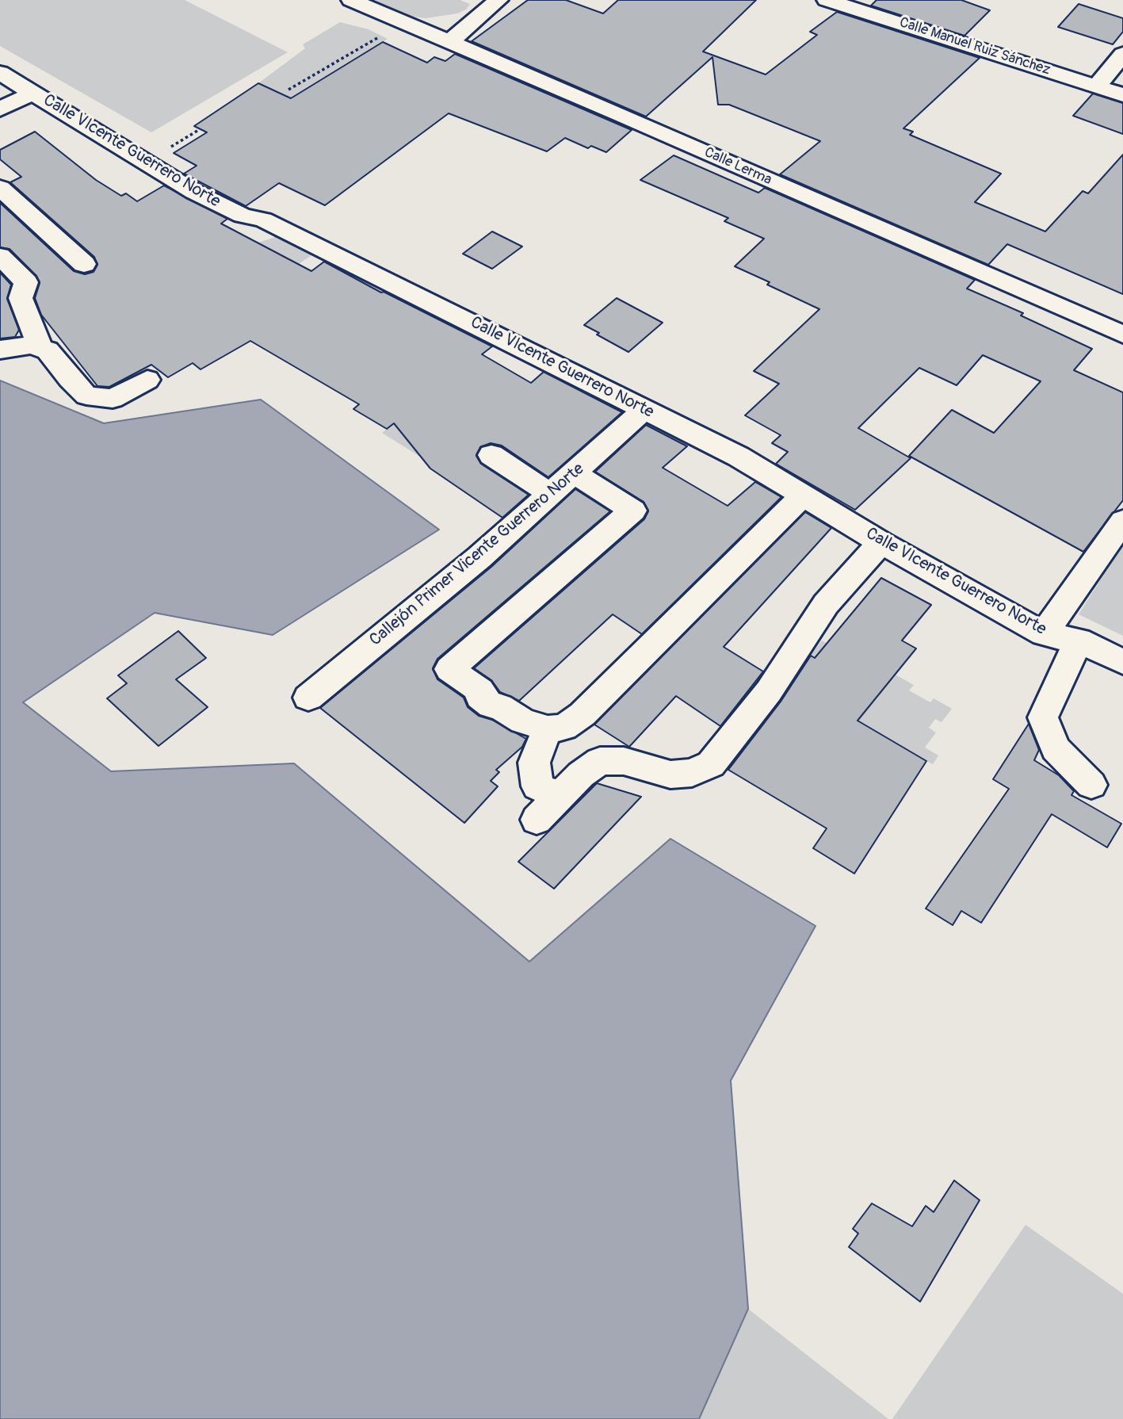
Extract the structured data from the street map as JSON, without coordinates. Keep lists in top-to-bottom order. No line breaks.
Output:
{"streets":{"street":["Calle Manuel Ruiz Sánchez","Calle VIcente Guerrero Norte","Calle Lerma","Callejón Primer Vicente Guerrero Norte"]},"crossings":[["Calle VIcente Guerrero Norte","Callejón Primer Vicente Guerrero Norte"]]}
